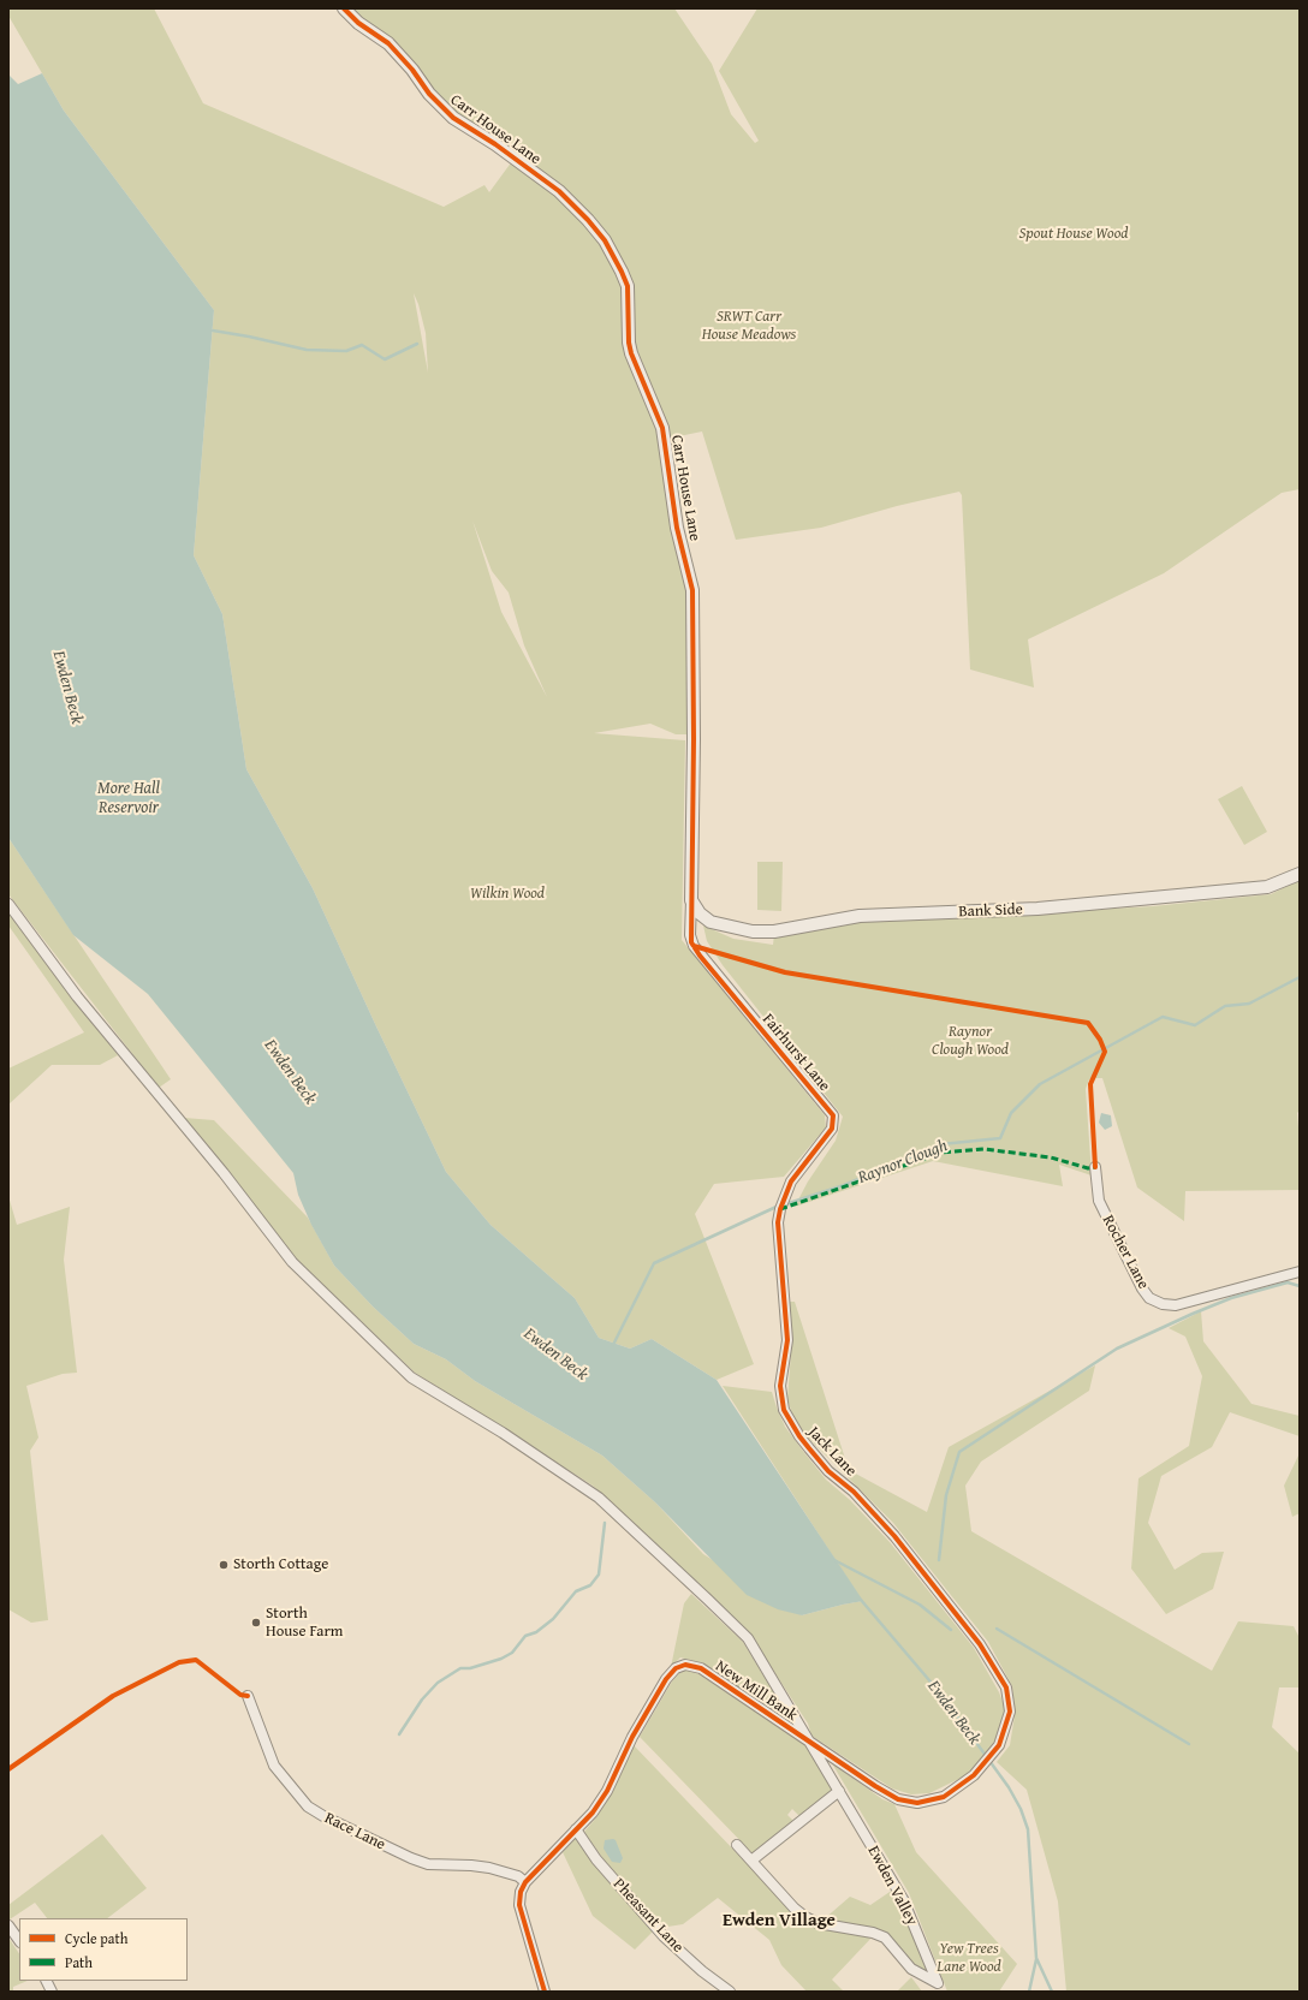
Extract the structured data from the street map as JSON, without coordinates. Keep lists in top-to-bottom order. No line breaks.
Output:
{"streets":{"street":["Carr House Lane","Bank Side","Fairhurst Lane","Rocher Lane","Jack Lane","New Mill Bank","Race Lane","Ewden Valley","Pheasant Lane"]},"crossings":[["Carr House Lane","Bank Side"],["Carr House Lane","Fairhurst Lane"],["Bank Side","Fairhurst Lane"],["Fairhurst Lane","Jack Lane"],["Jack Lane","New Mill Bank"],["New Mill Bank","Race Lane"],["New Mill Bank","Ewden Valley"],["New Mill Bank","Pheasant Lane"]],"districts":["Ewden Village"],"water":["Ewden Beck","More Hall Reservoir","Raynor Clough"],"parks":["Spout House Wood","SRWT Carr House Meadows","Wilkin Wood","Raynor Clough Wood","Yew Trees Lane Wood"],"places":["Storth Cottage","Storth House Farm"],"legend":["Cycle path","Path"]}
